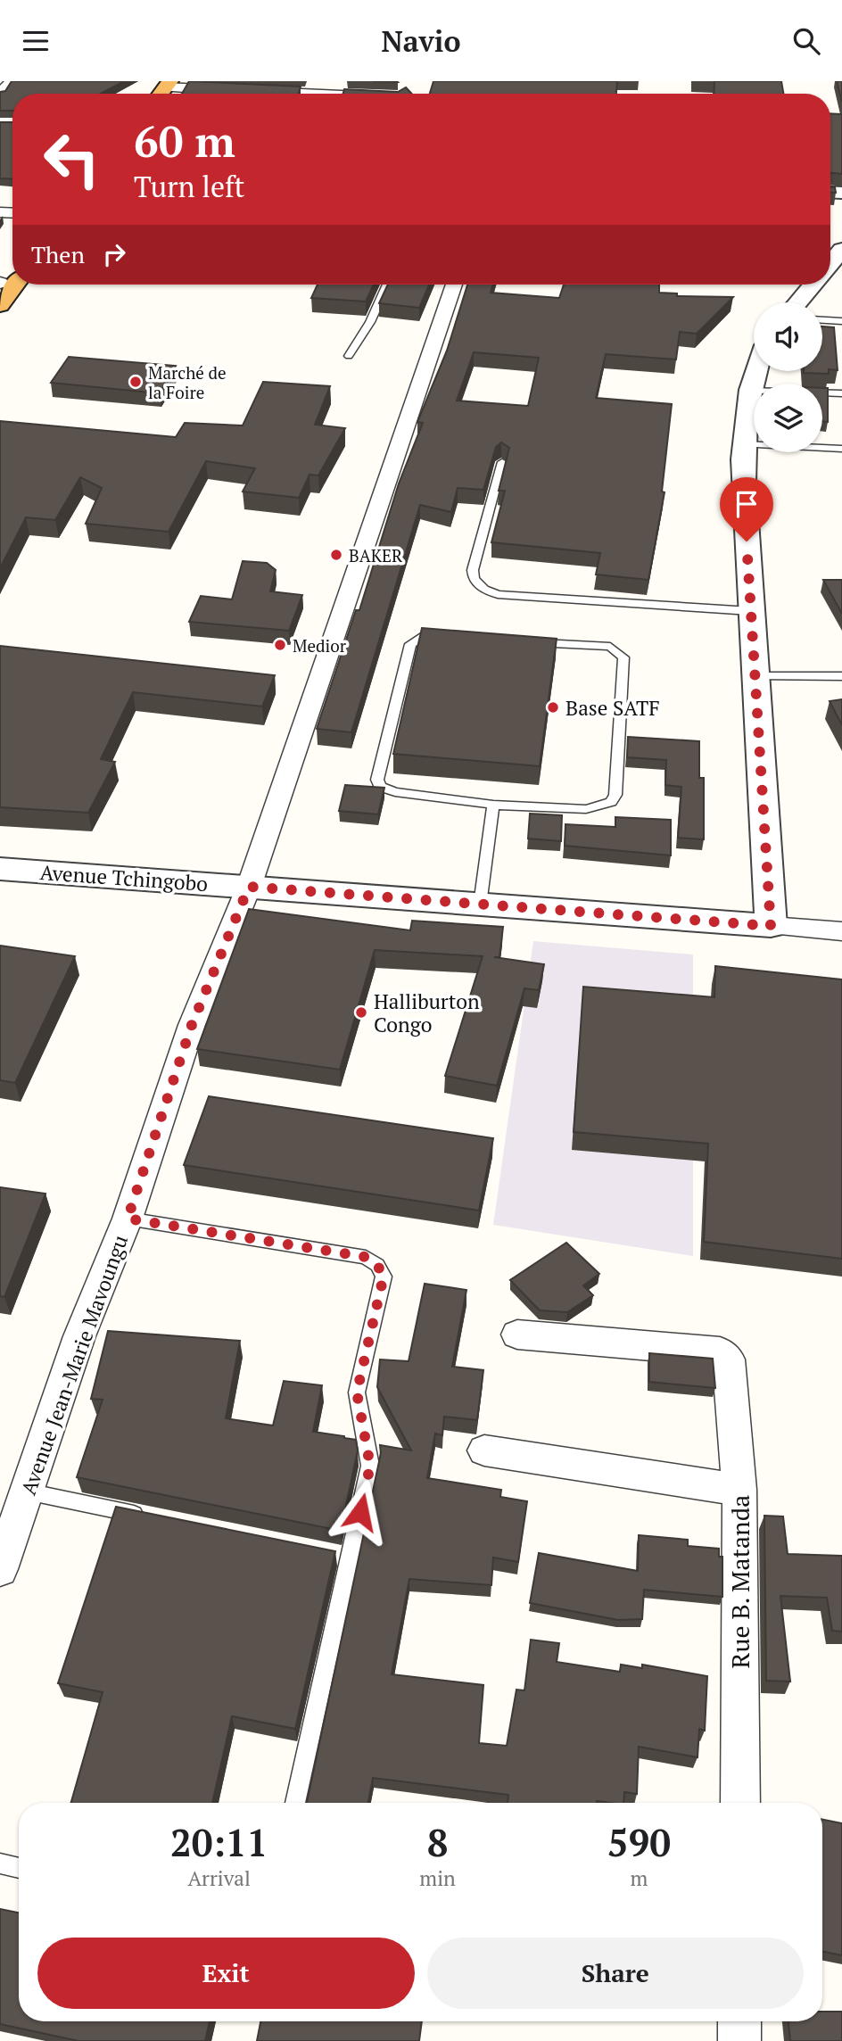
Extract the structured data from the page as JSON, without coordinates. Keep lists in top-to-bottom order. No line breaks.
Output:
{"streets":{"street":["Avenue Tchingobo","Avenue Jean-Marie Mavoungu","Rue B. Matanda"]},"crossings":[["Avenue Tchingobo","Avenue Jean-Marie Mavoungu"]],"places":["Marché de la Foire","BAKER","Medior","Base SATF","Halliburton Congo"],"page":{"header":"Navio","turn":["60 m","Turn left"],"then":"Then","eta":["20:11","Arrival","8","min","590","m"],"buttons":["Exit","Share"]}}
